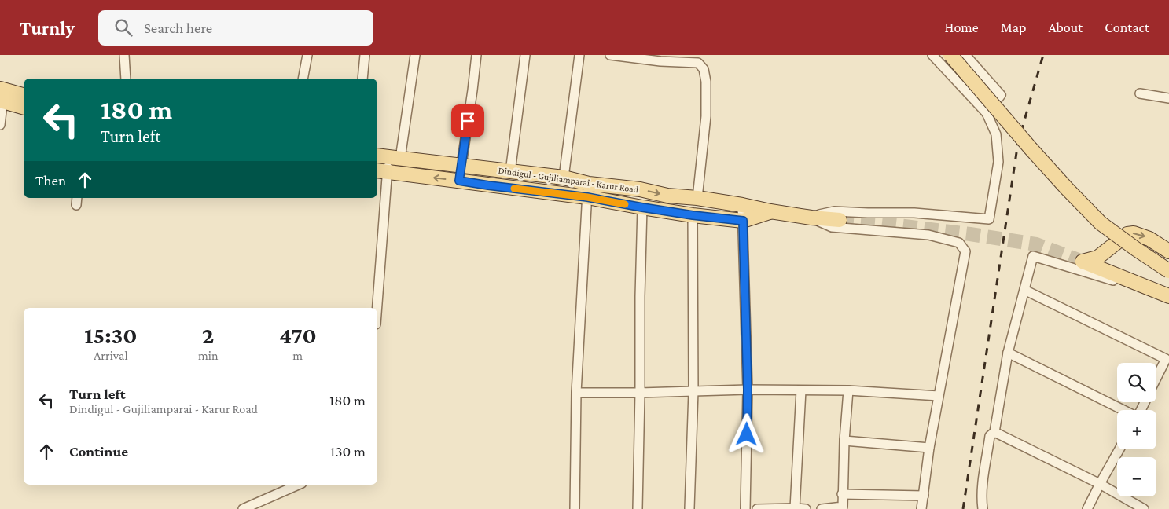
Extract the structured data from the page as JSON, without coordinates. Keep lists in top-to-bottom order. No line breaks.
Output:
{"streets":{"main road":["Dindigul - Gujiliamparai - Karur Road"]},"page":{"header":"Turnly","search":"Search here","nav":["Home","Map","About","Contact"],"turn":["180 m","Turn left"],"then":"Then","eta":["15:30","Arrival","2","min","470","m"],"map_buttons":["+","−"],"list":[{"name":"Turn left","note":"Dindigul - Gujiliamparai - Karur Road","value":"180 m"},{"name":"Continue","value":"130 m"}]}}
